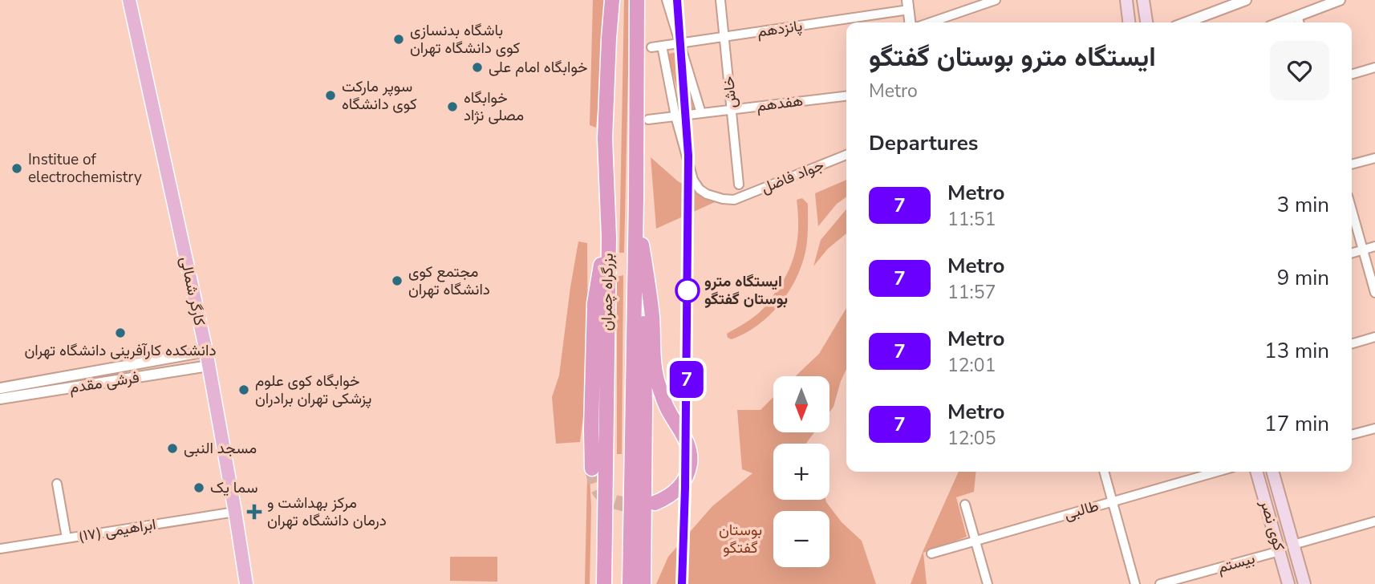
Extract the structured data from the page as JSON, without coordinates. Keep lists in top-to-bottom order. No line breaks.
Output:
{"streets":{"highway":["بزرگراه چمران"],"main road":["کارگر شمالی","کوی نصر"],"street":["پانزدهم","خاش","هفدهم","جواد فاضل","فرشی مقدم","طالبی","ابراهیمی (۱۷)","بیستم"]},"crossings":[["پانزدهم","خاش"],["خاش","هفدهم"],["هفدهم","جواد فاضل"],["کارگر شمالی","فرشی مقدم"],["کارگر شمالی","ابراهیمی (۱۷)"],["کوی نصر","بیستم"]],"parks":["بوستان گفتگو"],"places":{"other":["باشگاه بدنسازی کوی دانشگاه تهران","خوابگاه امام علی","سوپر مارکت کوی دانشگاه","خوابگاه مصلی نژاد","Institue of electrochemistry","مجتمع کوی دانشگاه تهران","ایستگاه مترو بوستان گفتگو","دانشکده کارآفرینی دانشگاه تهران","خوابگاه کوی علوم پزشکی تهران برادران","مسجد النبی","سما یک"],"health":["مرکز بهداشت و درمان دانشگاه تهران"]},"lines":["metro line 7"],"north":"bottom","page":{"on_map":"7","heading":[["ایستگاه مترو بوستان گفتگو","Metro"],"Departures"],"list":[{"mark":"7","name":"Metro","note":"11:51","value":"3 min"},{"mark":"7","name":"Metro","note":"11:57","value":"9 min"},{"mark":"7","name":"Metro","note":"12:01","value":"13 min"},{"mark":"7","name":"Metro","note":"12:05","value":"17 min"}],"map_buttons":["+","−"]}}
